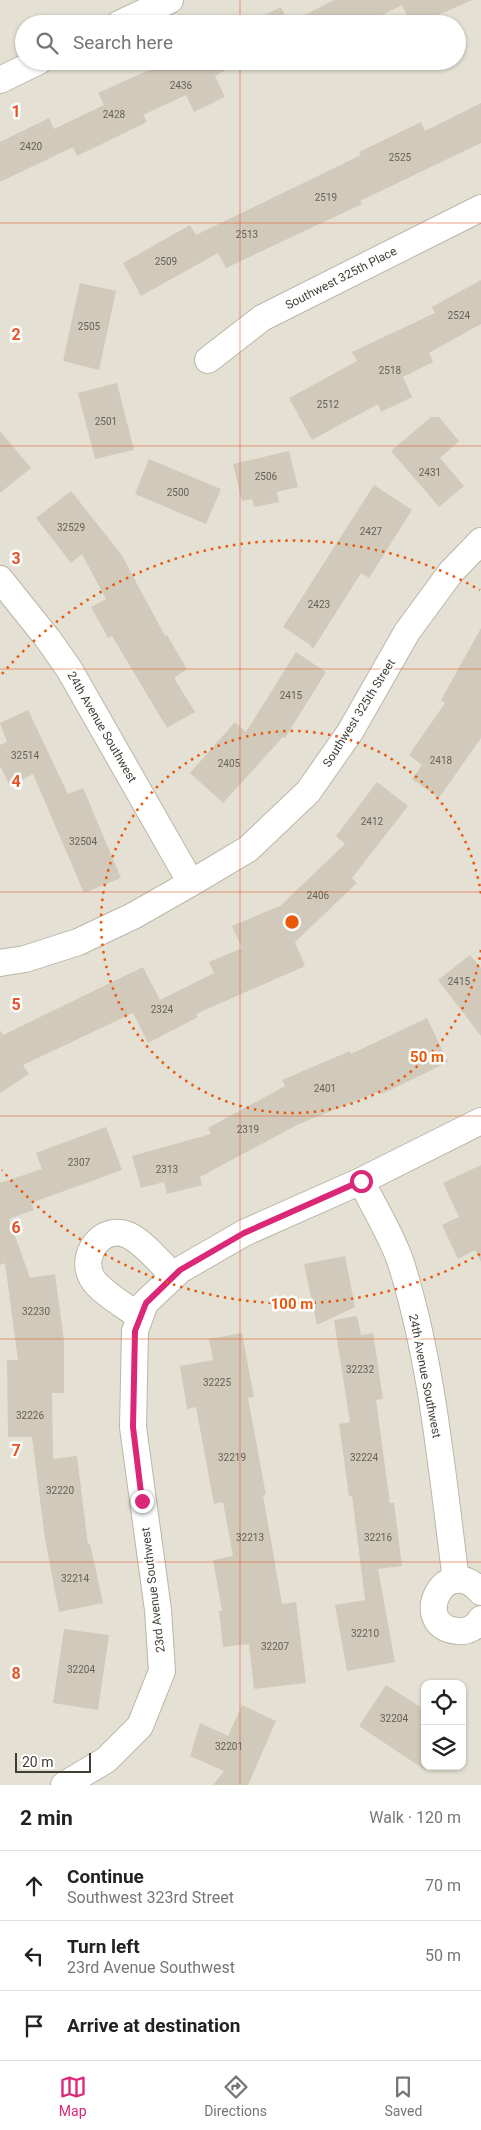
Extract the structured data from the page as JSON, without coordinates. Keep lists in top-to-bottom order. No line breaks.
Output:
{"streets":{"street":["Southwest 325th Place","Southwest 325th Street","24th Avenue Southwest","23rd Avenue Southwest"]},"crossings":[["Southwest 325th Street","24th Avenue Southwest"]],"house_numbers":["2436","2428","2420","2525","2519","2513","2509","2524","2505","2518","2512","2501","2431","2506","2500","32529","2427","2423","2415","32514","2418","2405","2412","32504","2406","2415","2324","2401","2319","2307","2313","32230","32232","32225","32226","32219","32224","32220","32213","32216","32214","32210","32207","32204","32204","32201"],"scale_bar":"20 m","page":{"search":"Search here","scale":"20 m","heading":["2 min","Walk · 120 m"],"list":[["Continue","Southwest 323rd Street","70 m"],["Turn left","23rd Avenue Southwest","50 m"],"Arrive at destination"],"nav":["Map","Directions","Saved"]},"grid":{"rows":["1","2","3","4","5","6","7","8"]},"rings":["50 m","100 m"]}
